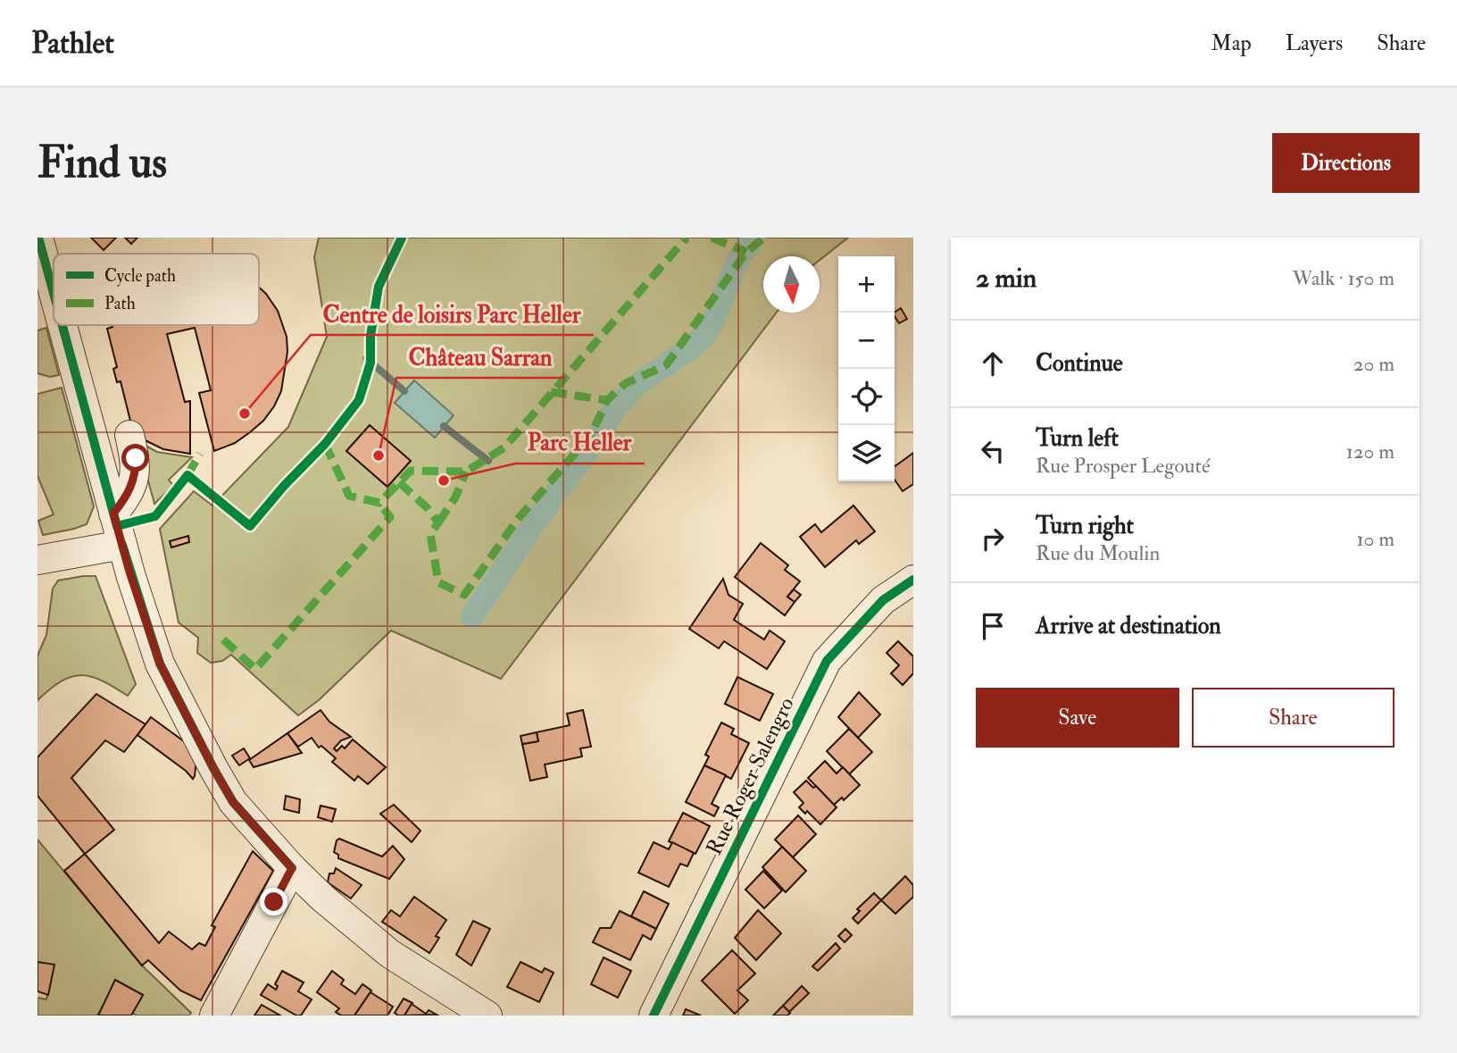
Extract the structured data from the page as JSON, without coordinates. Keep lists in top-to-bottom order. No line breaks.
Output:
{"streets":{"street":["Rue Roger Salengro"]},"places":["Centre de loisirs Parc Heller","Château Sarran","Parc Heller"],"legend":["Cycle path","Path"],"north":"bottom","page":{"header":"Pathlet","nav":["Map","Layers","Share"],"buttons":["Directions",["Save","Share"]],"title":"Find us","heading":["2 min","Walk · 150 m"],"map_buttons":["+","−"],"list":[["Continue","20 m"],["Turn left","Rue Prosper Legouté","120 m"],["Turn right","Rue du Moulin","10 m"],"Arrive at destination"]}}
